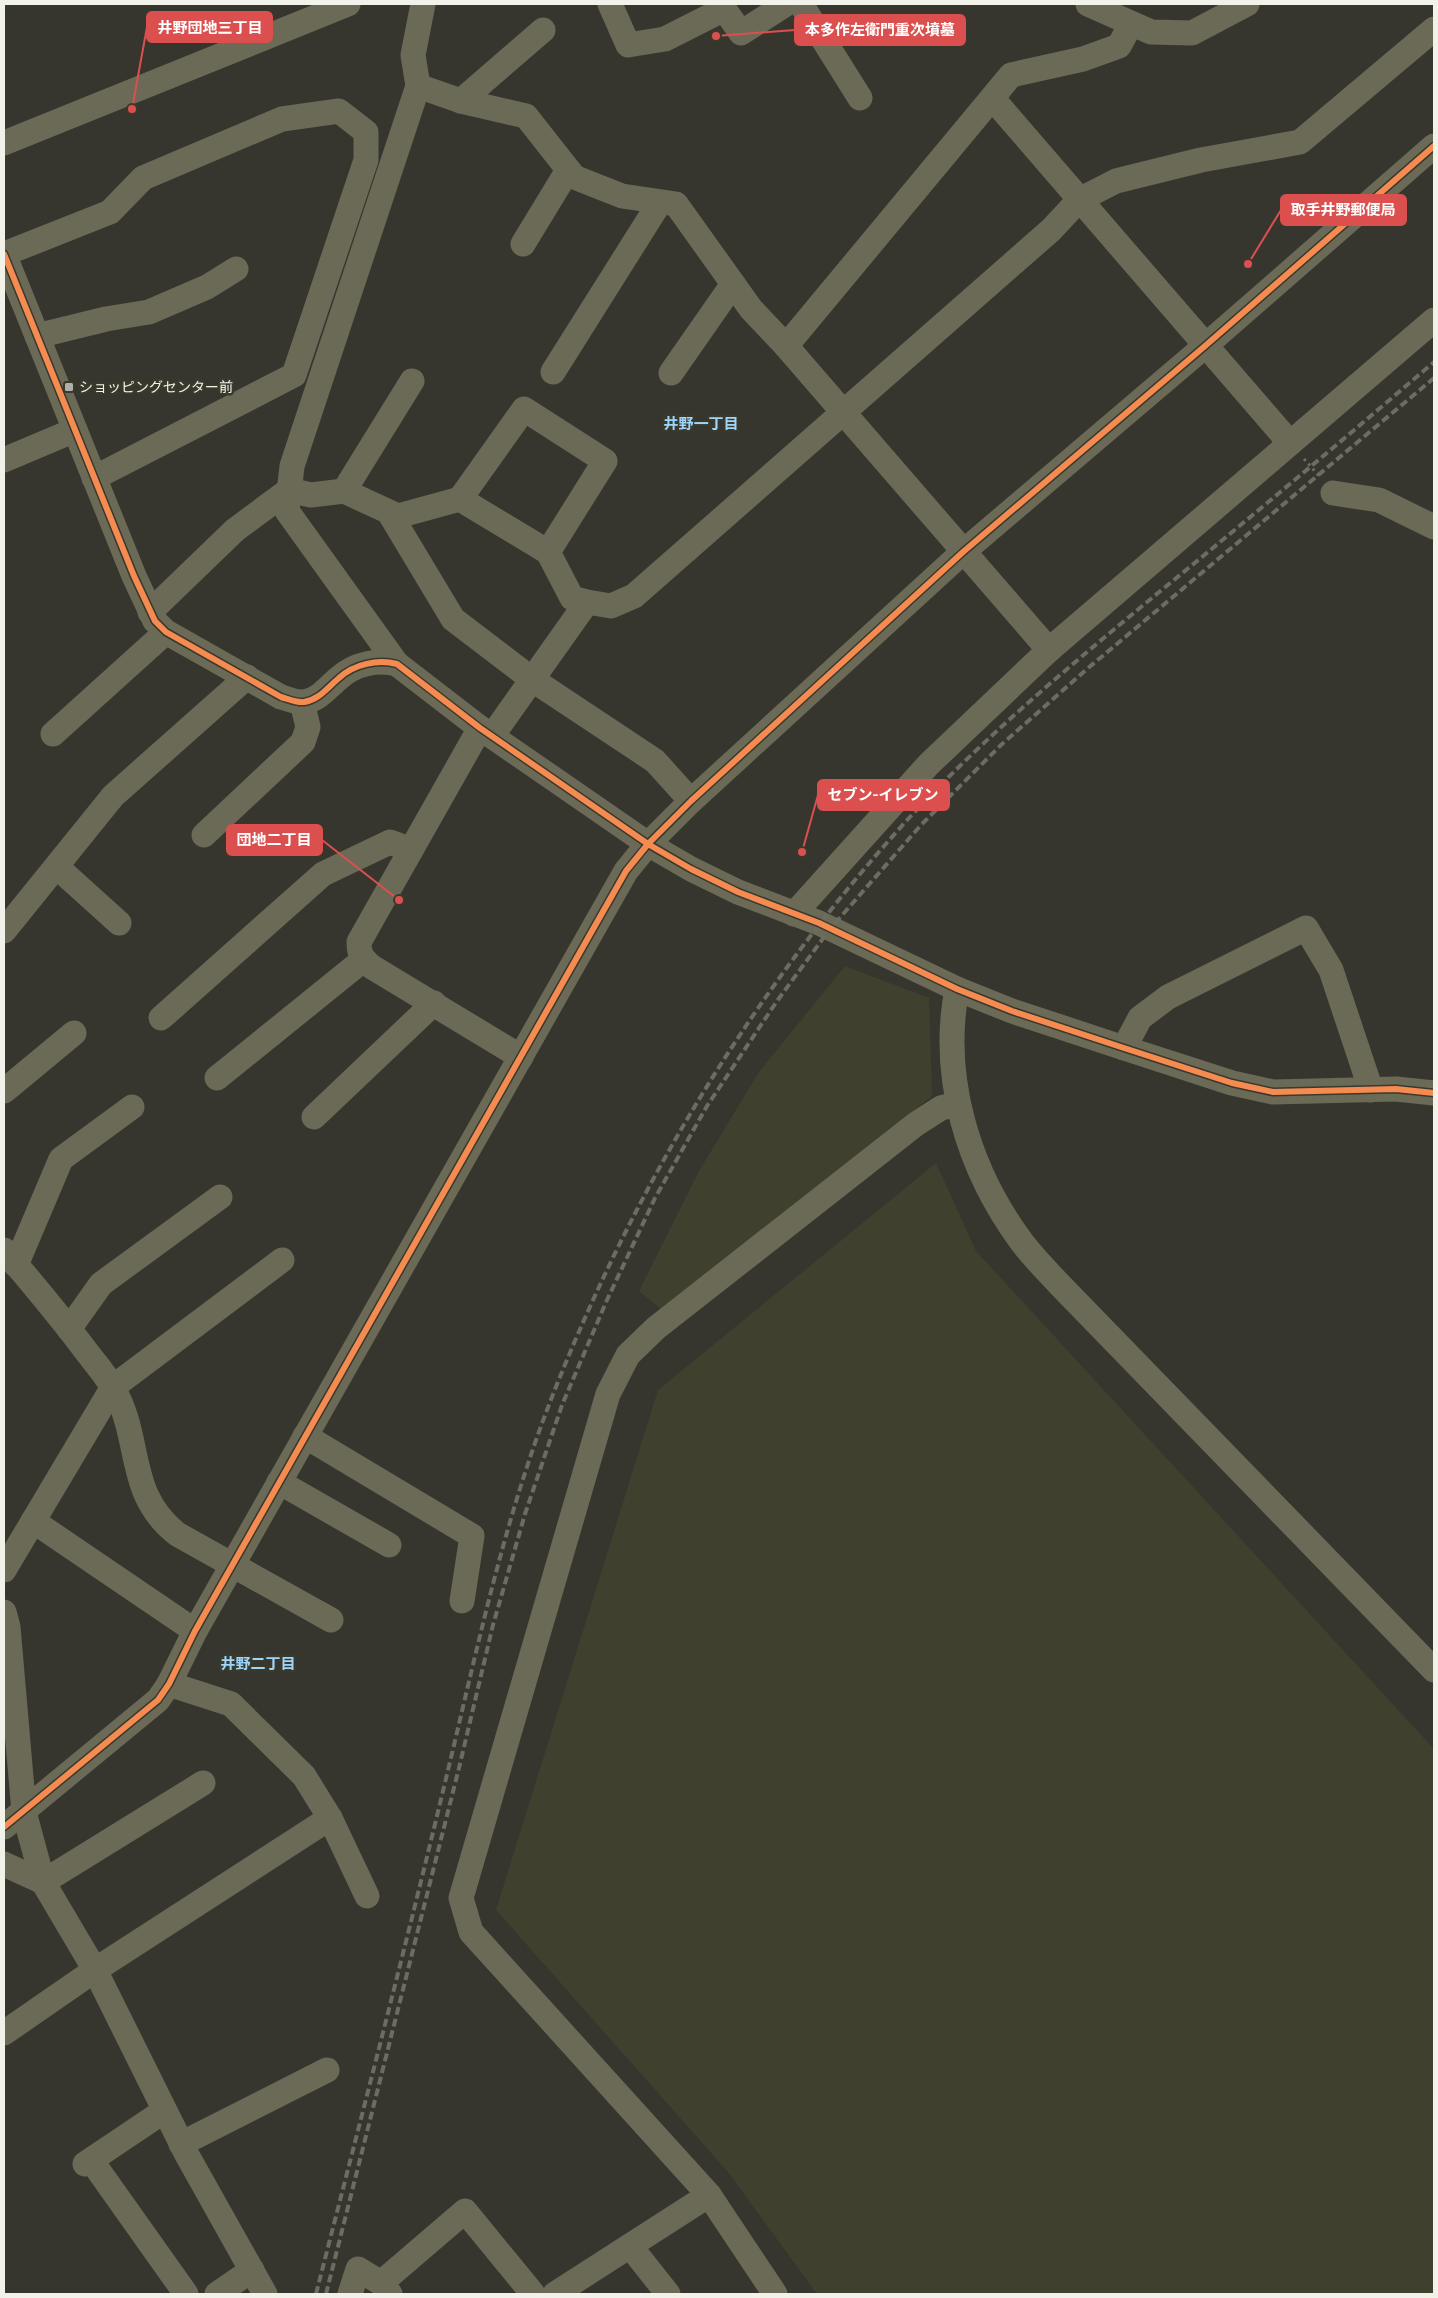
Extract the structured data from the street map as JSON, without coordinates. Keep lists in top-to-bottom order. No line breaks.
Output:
{"districts":["井野一丁目","井野二丁目"],"places":{"other":["本多作左衛門重次墳墓","井野団地三丁目","取手井野郵便局","セブン-イレブン","団地二丁目"],"transit":["ショッピングセンター前"]}}
